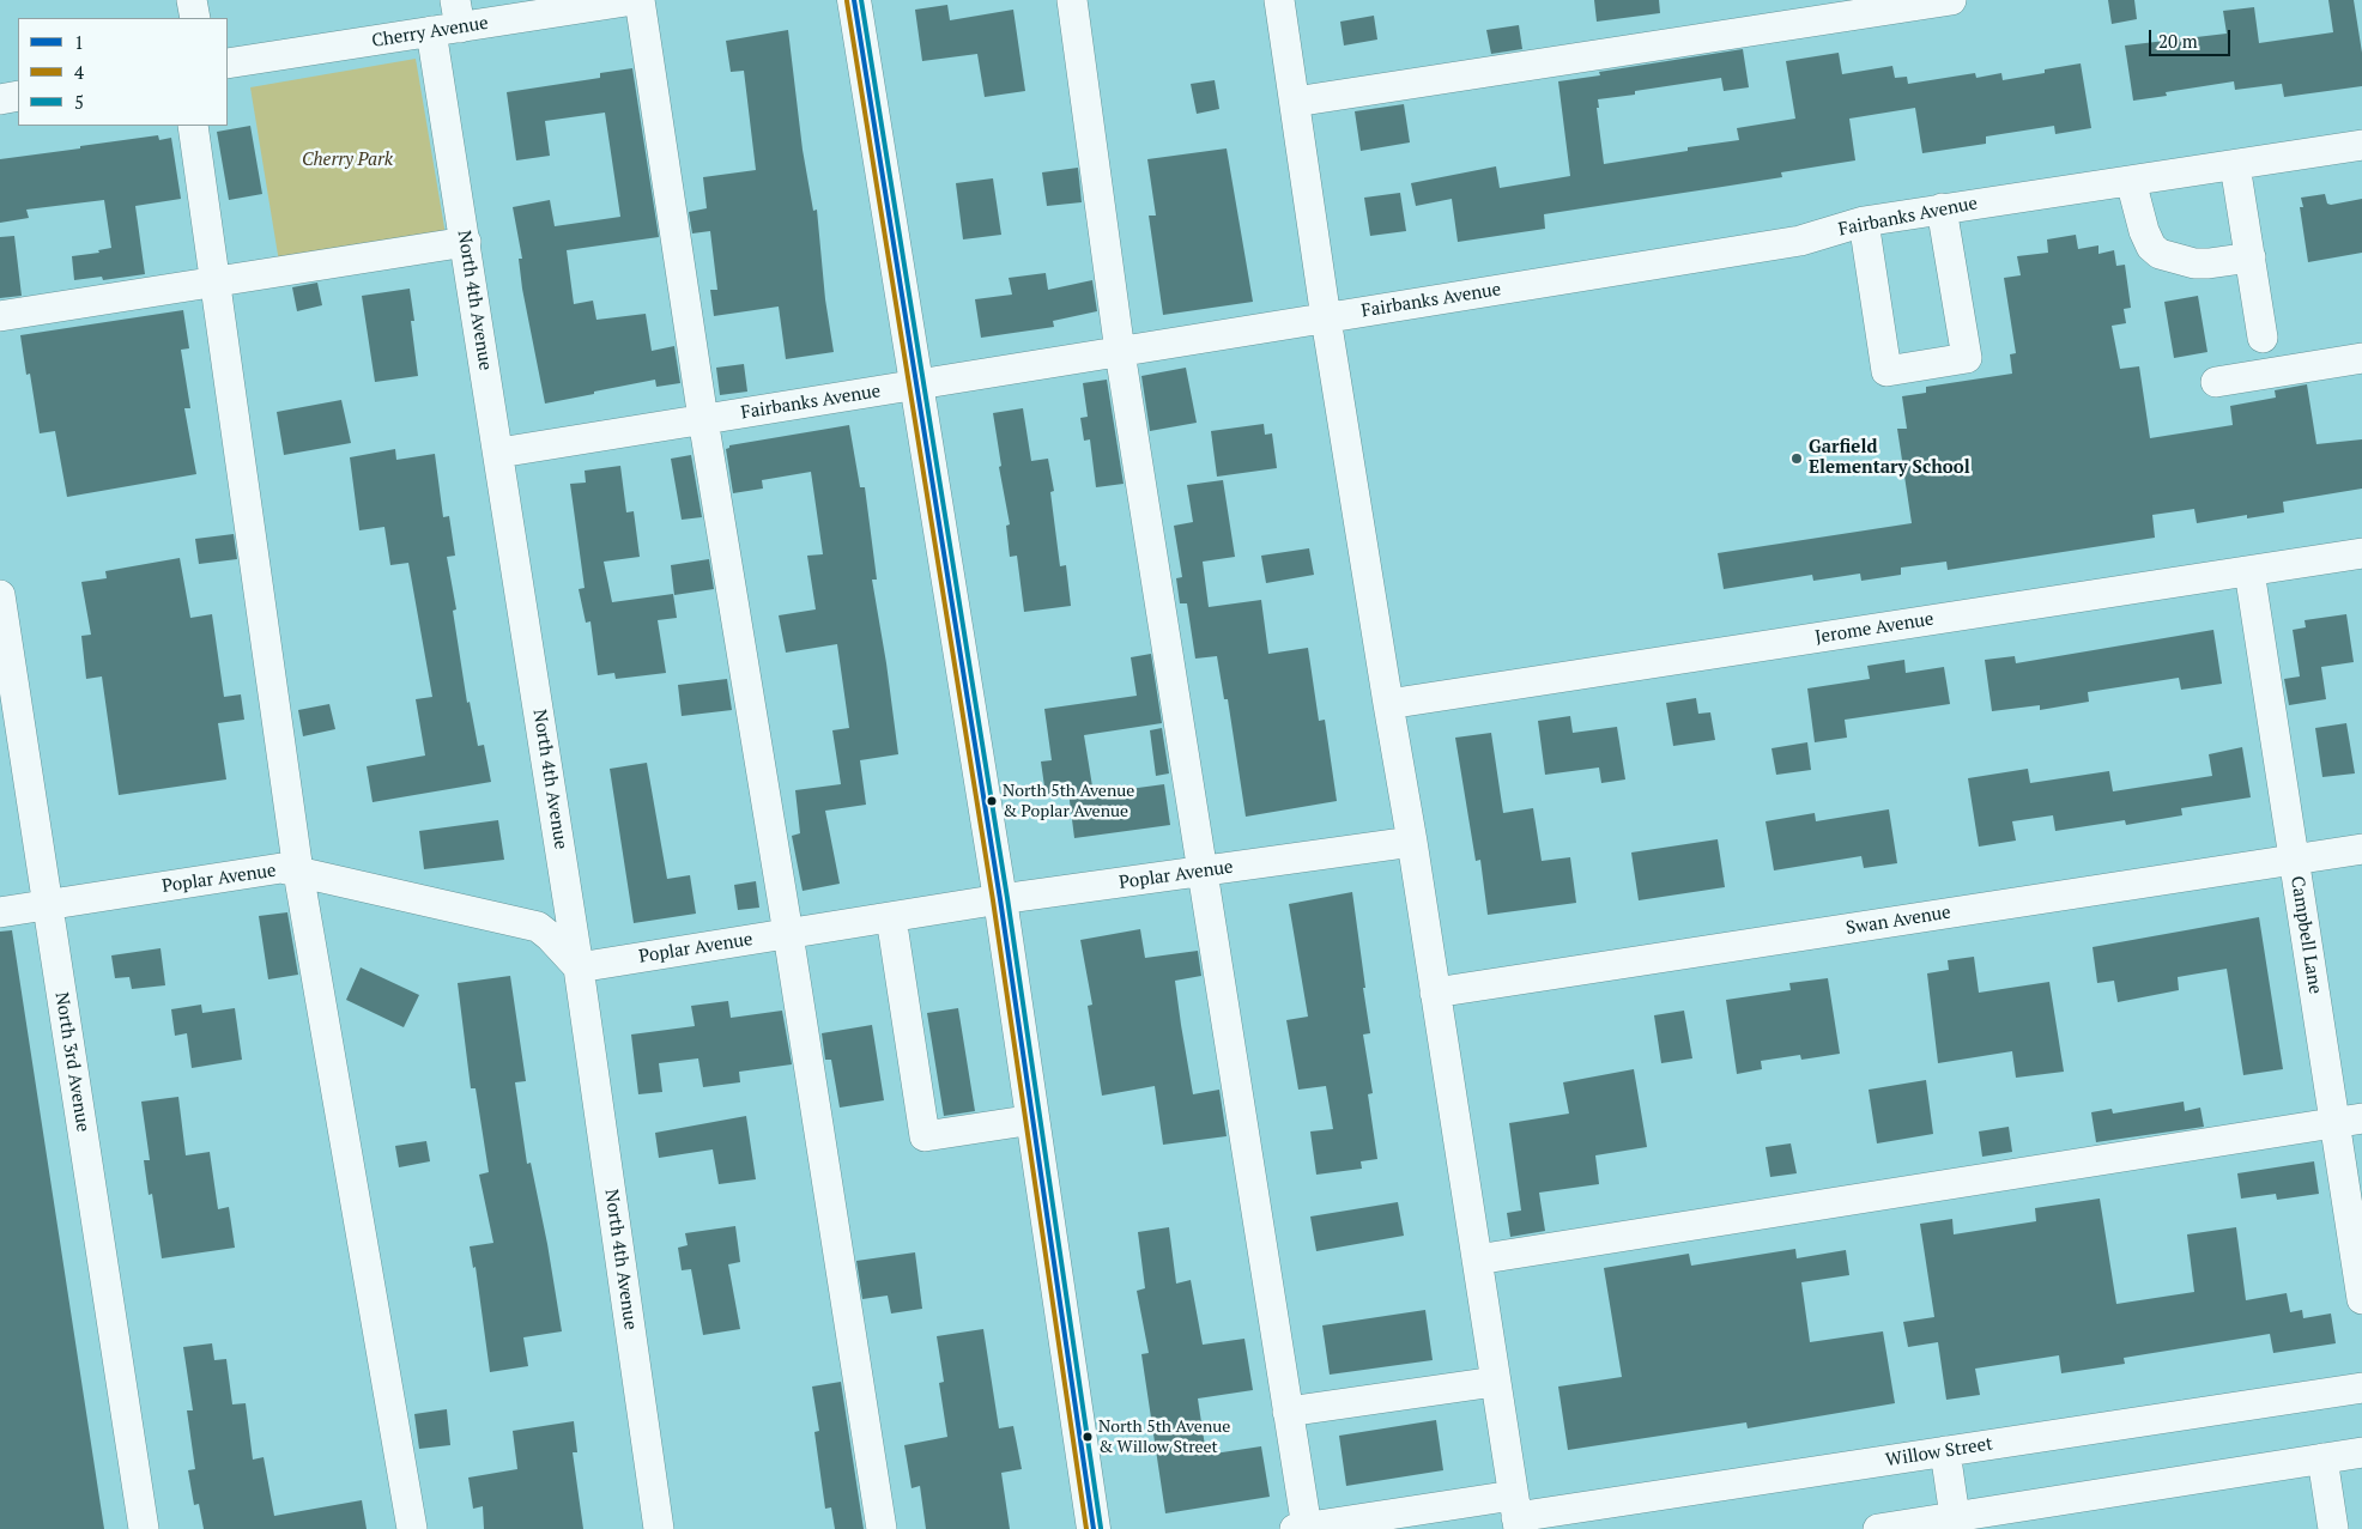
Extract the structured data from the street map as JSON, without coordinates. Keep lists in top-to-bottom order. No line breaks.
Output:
{"streets":{"street":["Cherry Avenue","Fairbanks Avenue","North 4th Avenue","Jerome Avenue","Poplar Avenue","Swan Avenue","Campbell Lane","North 3rd Avenue","Willow Street"]},"crossings":[["Cherry Avenue","North 4th Avenue"],["Fairbanks Avenue","North 4th Avenue"],["North 4th Avenue","Poplar Avenue"],["Jerome Avenue","Campbell Lane"],["Poplar Avenue","North 3rd Avenue"],["Swan Avenue","Campbell Lane"]],"parks":["Cherry Park"],"places":["Garfield Elementary School","North 5th Avenue & Poplar Avenue","North 5th Avenue & Willow Street"],"lines":["transit line 1","transit line 5","transit line 4"],"legend":["1","4","5"],"scale_bar":"20 m"}
